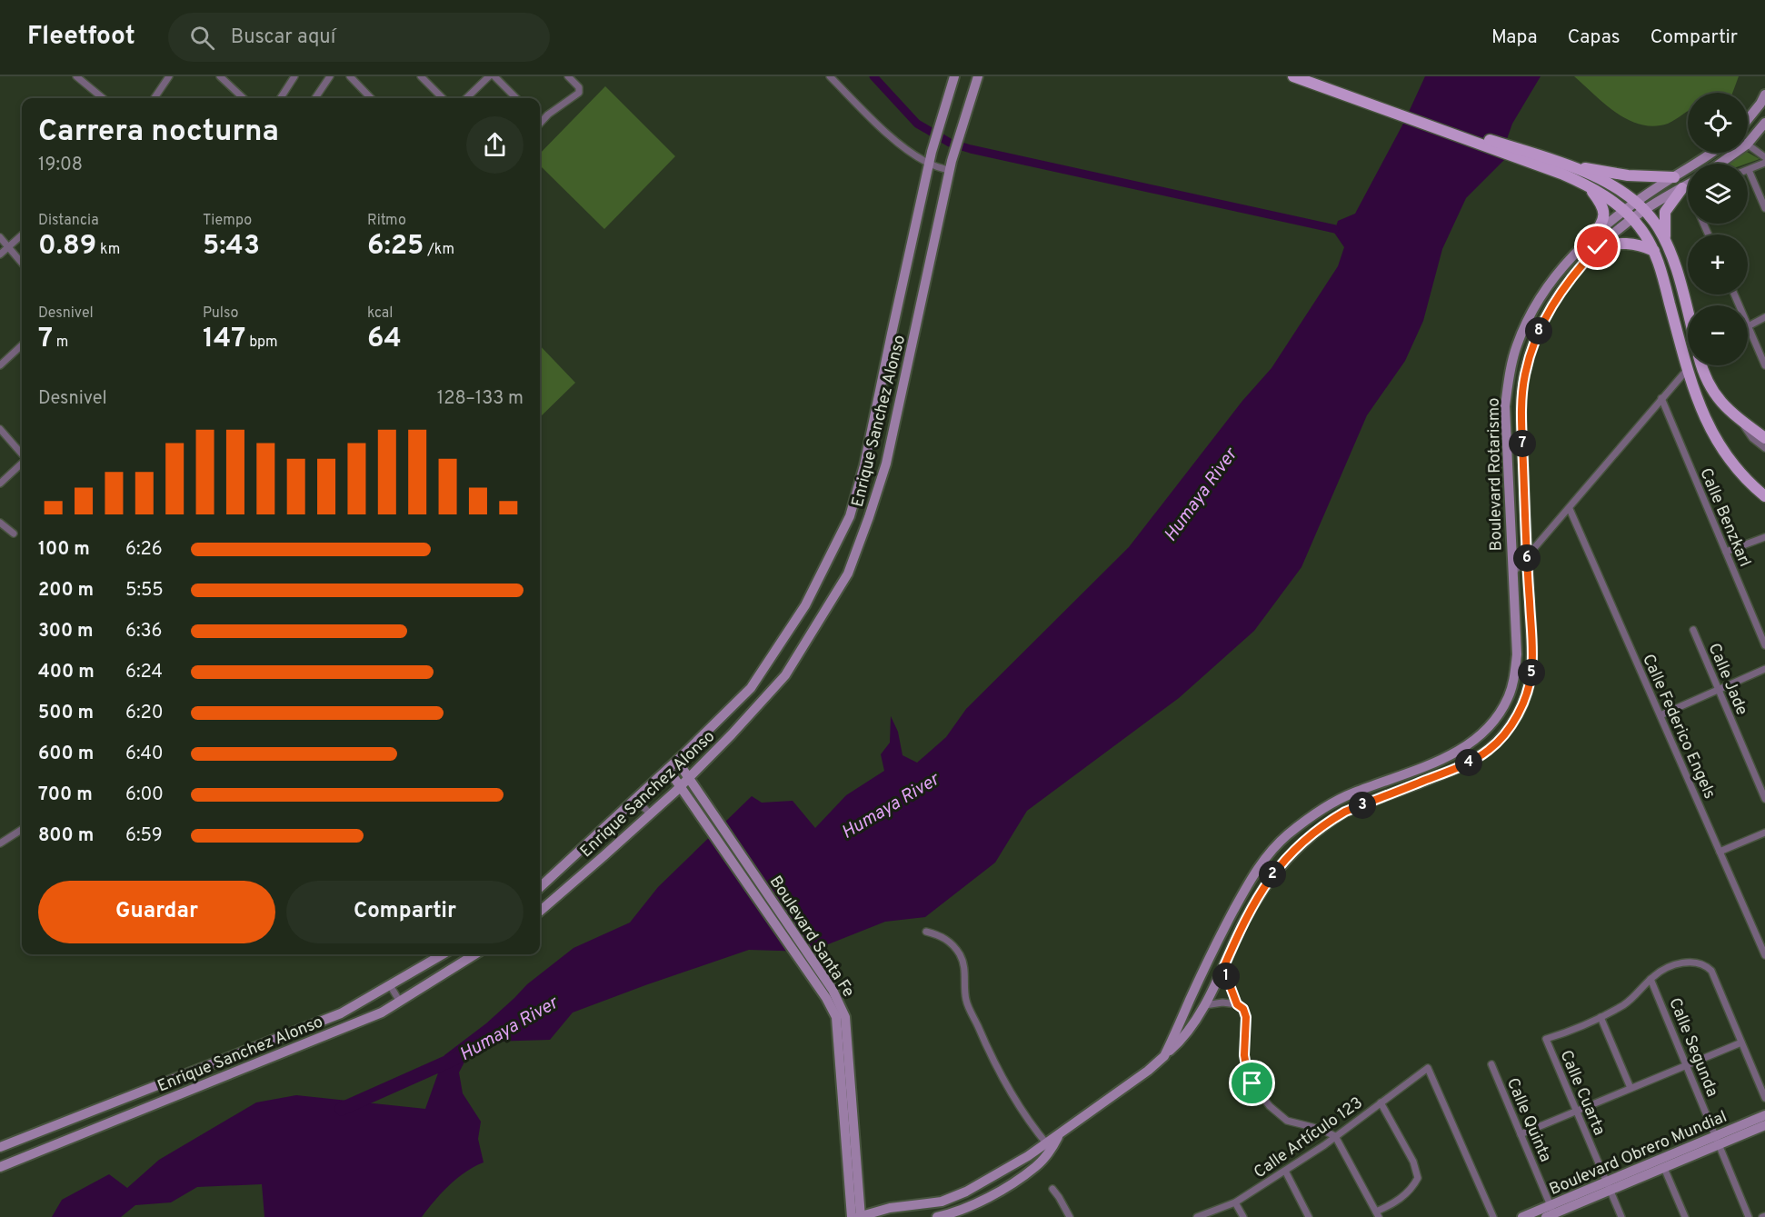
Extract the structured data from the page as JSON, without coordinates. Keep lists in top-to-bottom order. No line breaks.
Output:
{"streets":{"street":["Enrique Sanchez Alonso","Boulevard Rotarismo","Calle Benzkarl","Calle Jade","Calle Federico Engels","Boulevard Santa Fe","Calle Segunda","Calle Cuarta","Calle Quinta","Calle Artículo 123","Boulevard Obrero Mundial"]},"crossings":[["Enrique Sanchez Alonso","Boulevard Santa Fe"],["Calle Segunda","Boulevard Obrero Mundial"],["Calle Cuarta","Boulevard Obrero Mundial"],["Calle Quinta","Boulevard Obrero Mundial"]],"water":["Humaya River"],"page":{"header":"Fleetfoot","search":"Buscar aquí","nav":["Mapa","Capas","Compartir"],"map_buttons":["+","−"],"heading":["Carrera nocturna","19:08"],"stats":[["Distancia","0.89 km"],["Tiempo","5:43"],["Ritmo","6:25 /km"],["Desnivel","7 m"],["Pulso","147 bpm"],["kcal","64"]],"pins":["8","7","6","5","4","3","2","1"],"chart":["Desnivel","128–133 m"],"list":[{"name":"100 m","note":"6:26"},{"name":"200 m","note":"5:55"},{"name":"300 m","note":"6:36"},{"name":"400 m","note":"6:24"},{"name":"500 m","note":"6:20"},{"name":"600 m","note":"6:40"},{"name":"700 m","note":"6:00"},{"name":"800 m","note":"6:59"}],"buttons":["Guardar","Compartir"]}}
